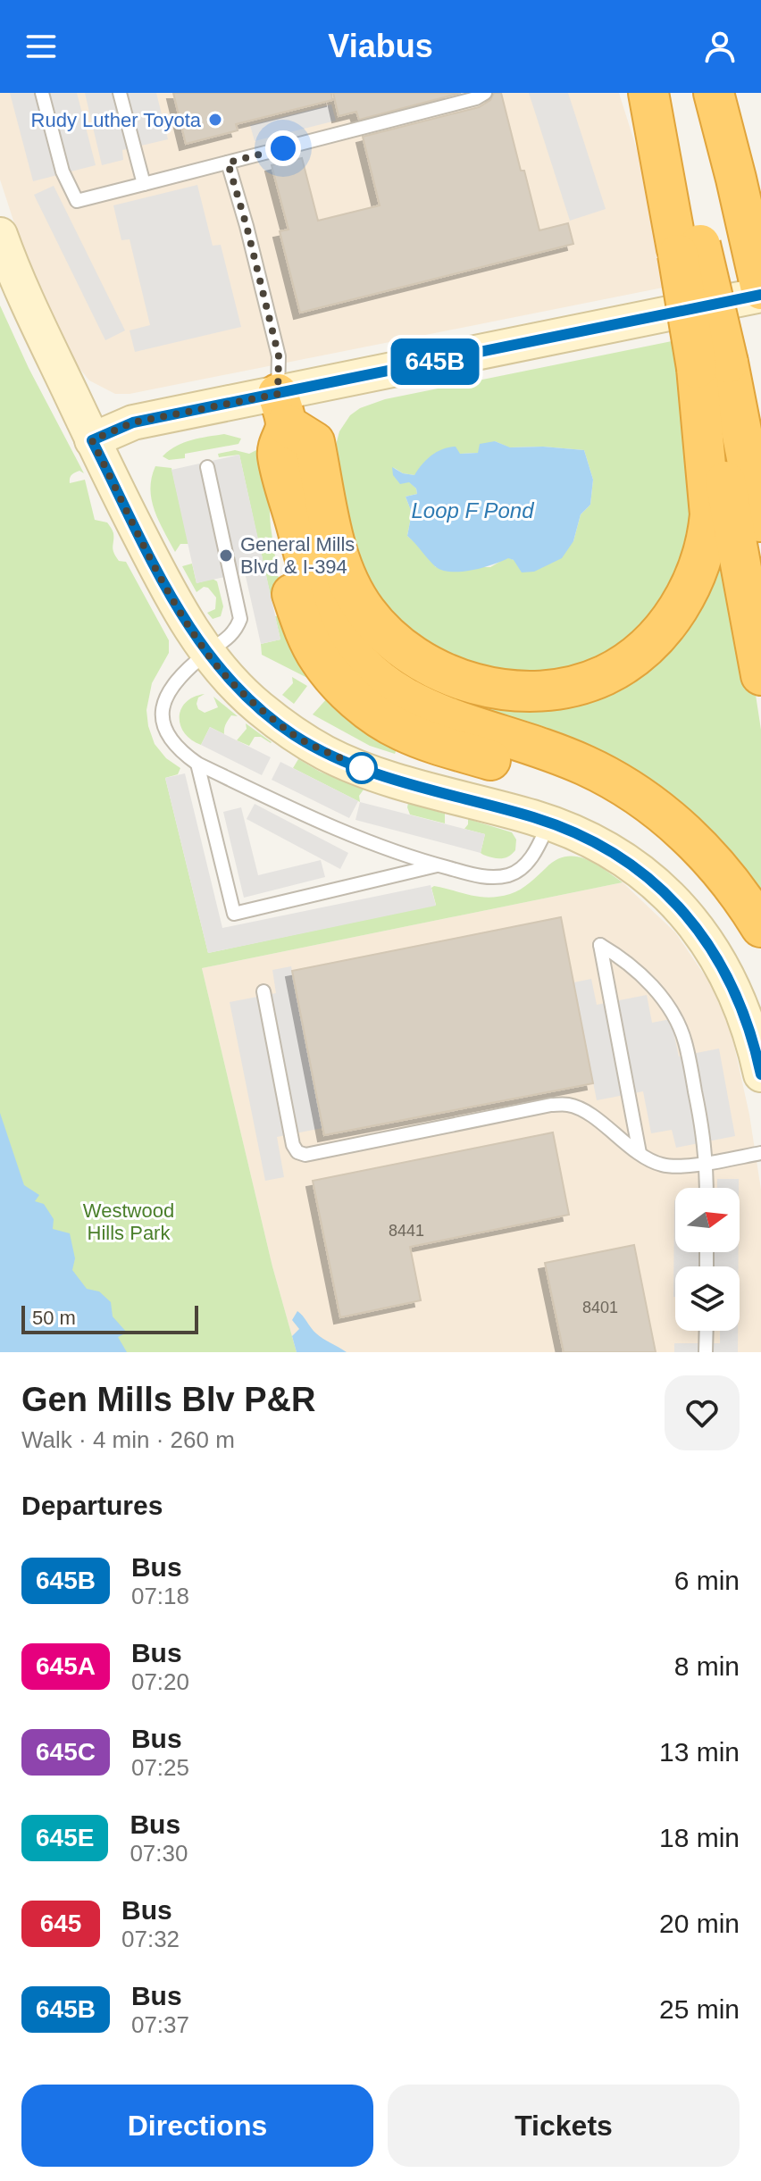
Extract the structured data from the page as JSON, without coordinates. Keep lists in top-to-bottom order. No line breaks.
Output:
{"water":["Loop F Pond"],"parks":["Westwood Hills Park"],"places":["Rudy Luther Toyota","General Mills Blvd & I-394"],"lines":["bus line 645B"],"house_numbers":["8441","8401"],"scale_bar":"50 m","north":"right","page":{"header":"Viabus","on_map":"645B","scale":"50 m","heading":[["Gen Mills Blv P&R","Walk · 4 min · 260 m"],"Departures"],"list":[{"mark":"645B","name":"Bus","note":"07:18","value":"6 min"},{"mark":"645A","name":"Bus","note":"07:20","value":"8 min"},{"mark":"645C","name":"Bus","note":"07:25","value":"13 min"},{"mark":"645E","name":"Bus","note":"07:30","value":"18 min"},{"mark":"645","name":"Bus","note":"07:32","value":"20 min"},{"mark":"645B","name":"Bus","note":"07:37","value":"25 min"}],"buttons":["Directions","Tickets"]}}
